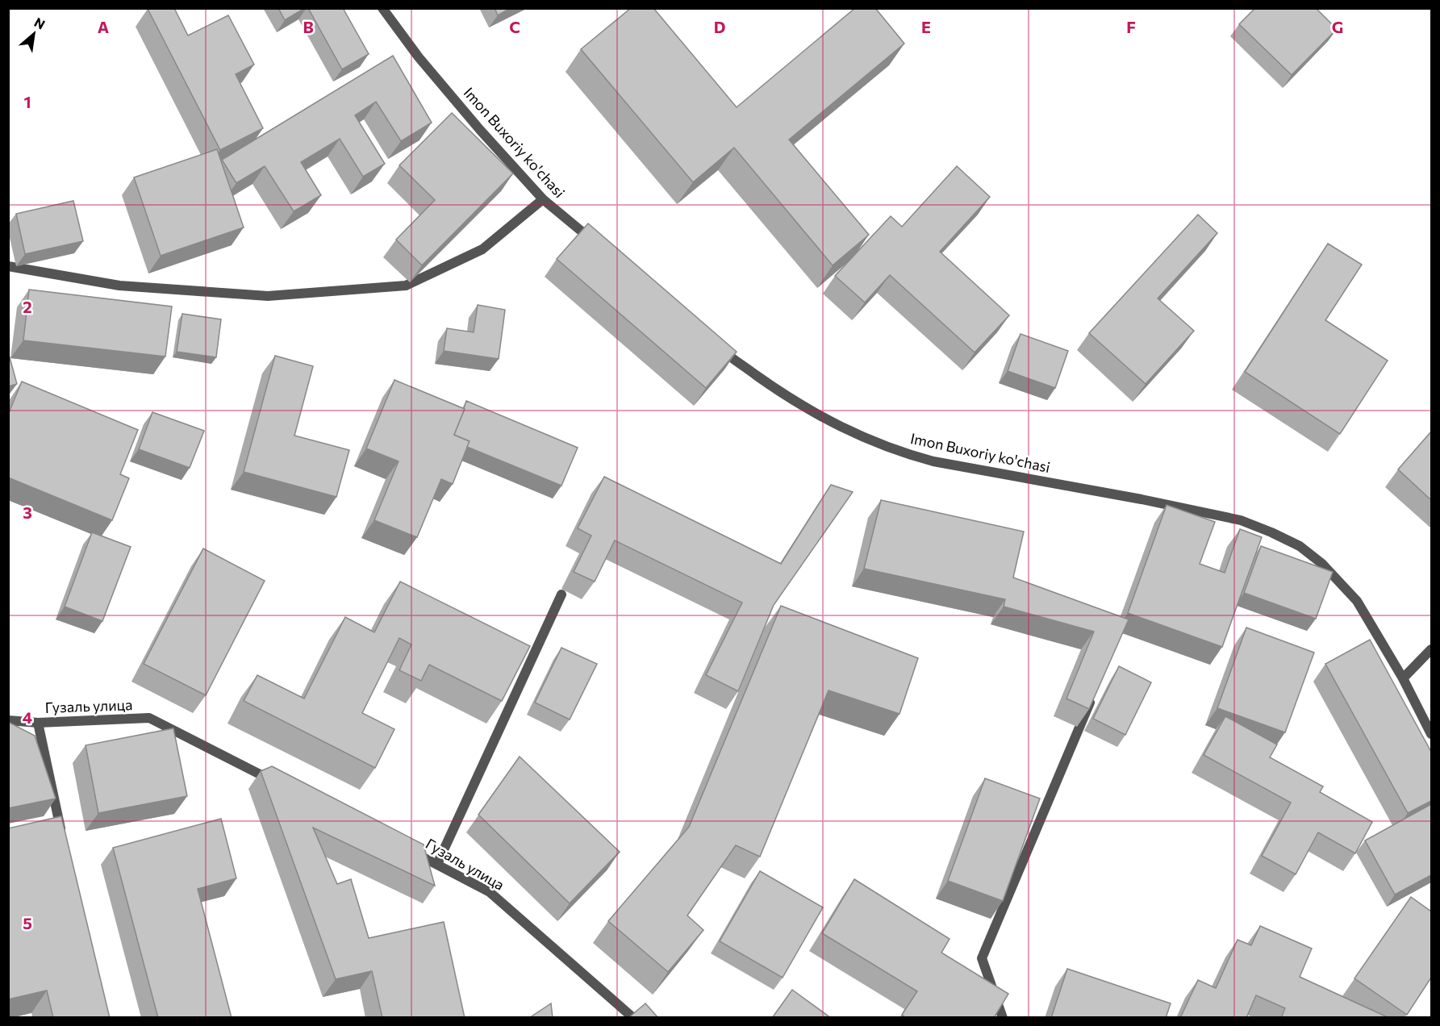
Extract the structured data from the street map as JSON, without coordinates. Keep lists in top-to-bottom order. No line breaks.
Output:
{"streets":{"street":["Imon Buxoriy ko'chasi","Гузаль улица"]},"north":"top right","grid":{"columns":["A","B","C","D","E","F","G"],"rows":["1","2","3","4","5"]}}
